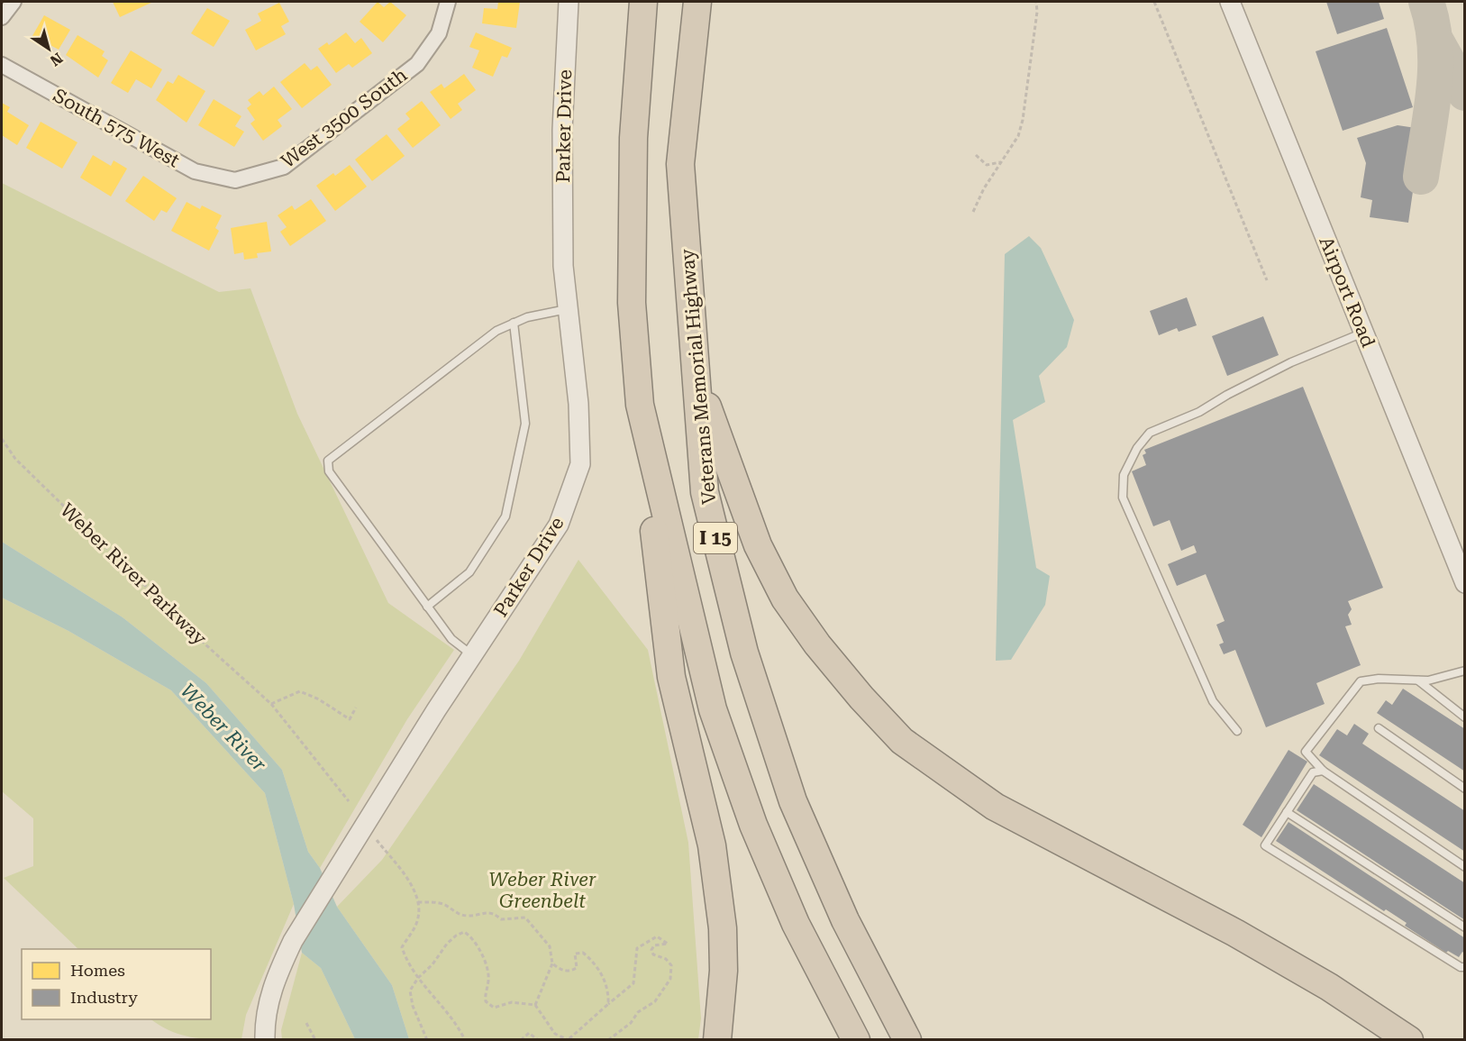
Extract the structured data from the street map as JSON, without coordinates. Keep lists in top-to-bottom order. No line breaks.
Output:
{"streets":{"highway":["Veterans Memorial Highway","I 15"],"street":["West 3500 South","Parker Drive","South 575 West","Airport Road"],"path":["Weber River Parkway"]},"crossings":[["West 3500 South","South 575 West"]],"water":["Weber River"],"parks":["Weber River Greenbelt"],"legend":["Homes","Industry"],"north":"bottom right"}
